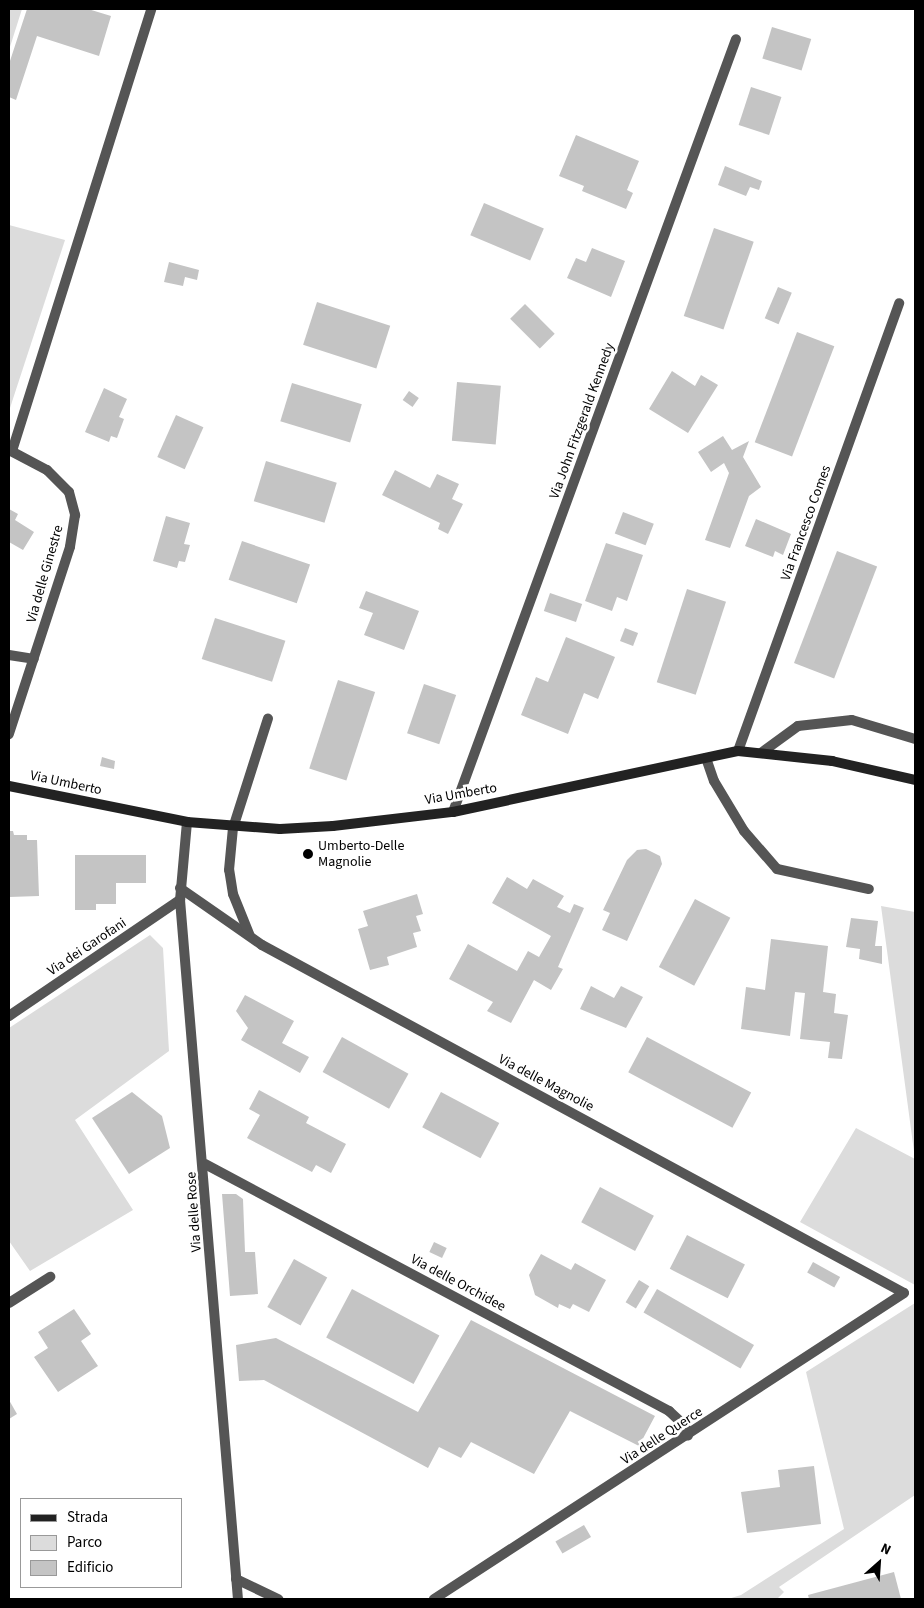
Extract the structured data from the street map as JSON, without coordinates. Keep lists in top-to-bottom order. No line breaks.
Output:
{"streets":{"main road":["Via Umberto"],"street":["Via John Fitzgerald Kennedy","Via Francesco Comes","Via delle Ginestre","Via dei Garofani","Via delle Magnolie","Via delle Rose","Via delle Orchidee","Via delle Querce"]},"crossings":[["Via John Fitzgerald Kennedy","Via Umberto"],["Via Francesco Comes","Via Umberto"],["Via Umberto","Via delle Rose"],["Via dei Garofani","Via delle Rose"],["Via delle Magnolie","Via delle Rose"],["Via delle Magnolie","Via delle Querce"],["Via delle Rose","Via delle Orchidee"],["Via delle Orchidee","Via delle Querce"]],"places":["Umberto-Delle Magnolie"],"legend":["Strada","Parco","Edificio"],"north":"top right"}
